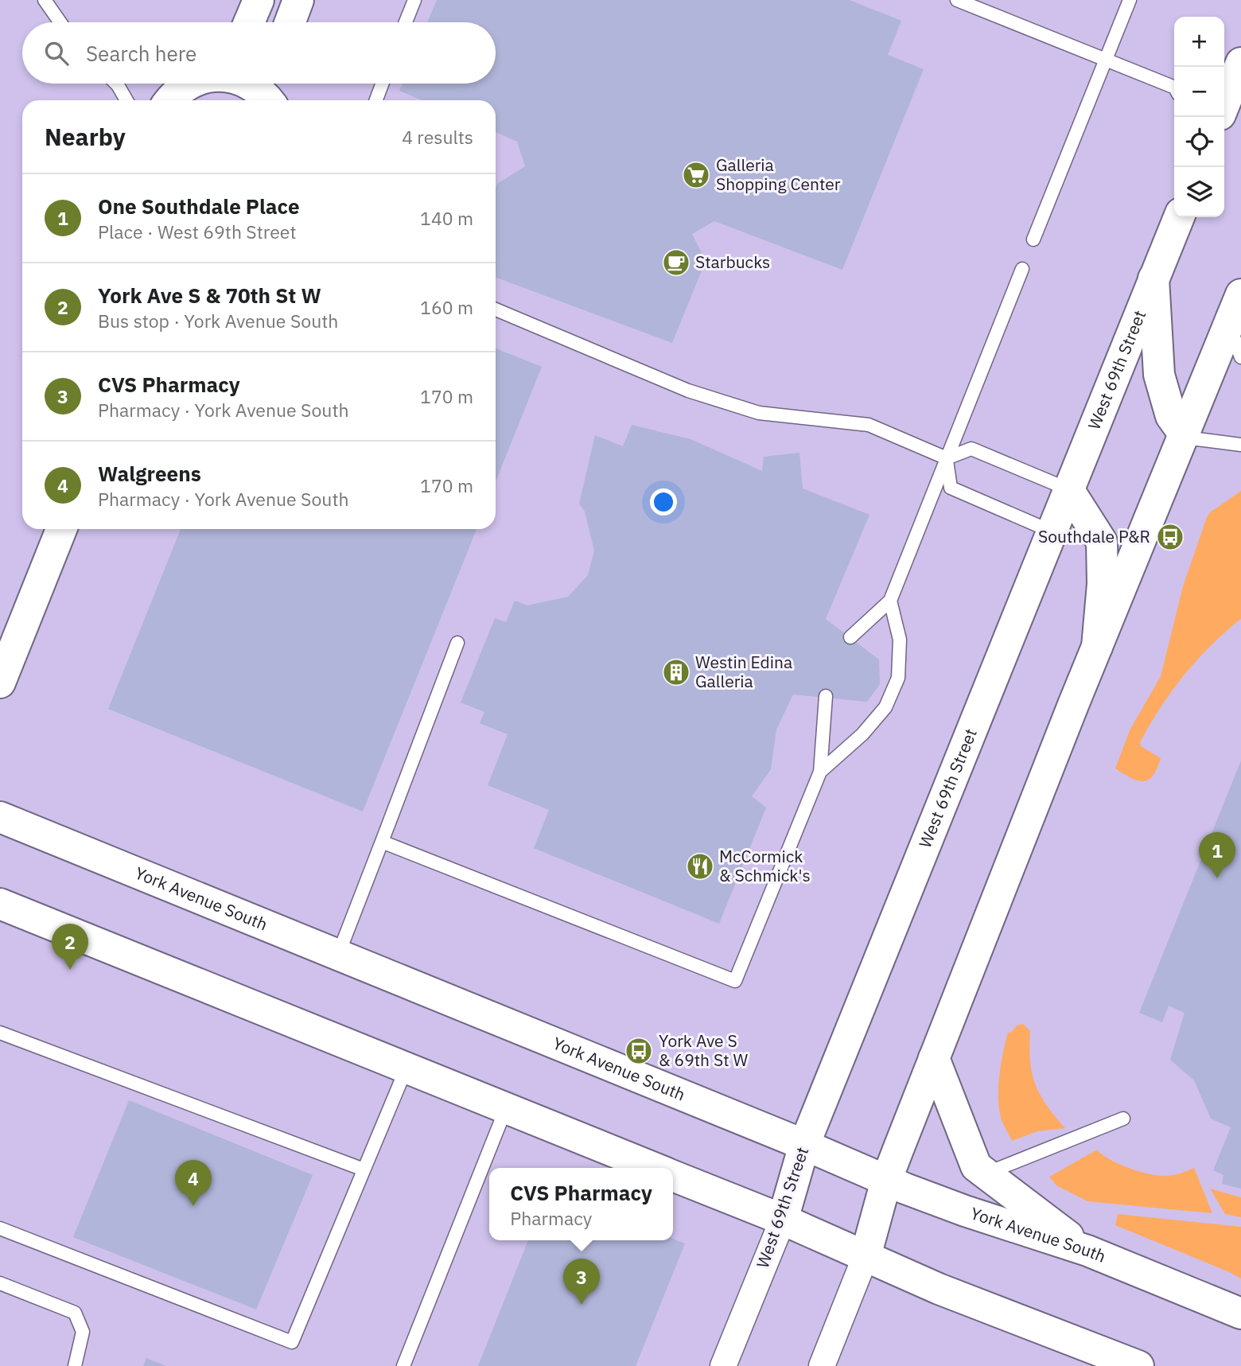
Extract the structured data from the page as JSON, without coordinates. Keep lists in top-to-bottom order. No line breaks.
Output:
{"streets":{"street":["West 69th Street","York Avenue South"]},"crossings":[["West 69th Street","York Avenue South"]],"places":{"supermarket":["Galleria Shopping Center"],"cafe":["Starbucks"],"bus stop":["Southdale P&R","York Ave S & 69th St W"],"building":["Westin Edina Galleria"],"restaurant":["McCormick & Schmick's"]},"page":{"map_buttons":["+","−"],"search":"Search here","heading":["Nearby","4 results"],"list":[{"mark":"1","name":"One Southdale Place","note":"Place · West 69th Street","value":"140 m"},{"mark":"2","name":"York Ave S & 70th St W","note":"Bus stop · York Avenue South","value":"160 m"},{"mark":"3","name":"CVS Pharmacy","note":"Pharmacy · York Avenue South","value":"170 m"},{"mark":"4","name":"Walgreens","note":"Pharmacy · York Avenue South","value":"170 m"}],"pins":["1","2","4","3"],"popup":["CVS Pharmacy","Pharmacy"]}}
